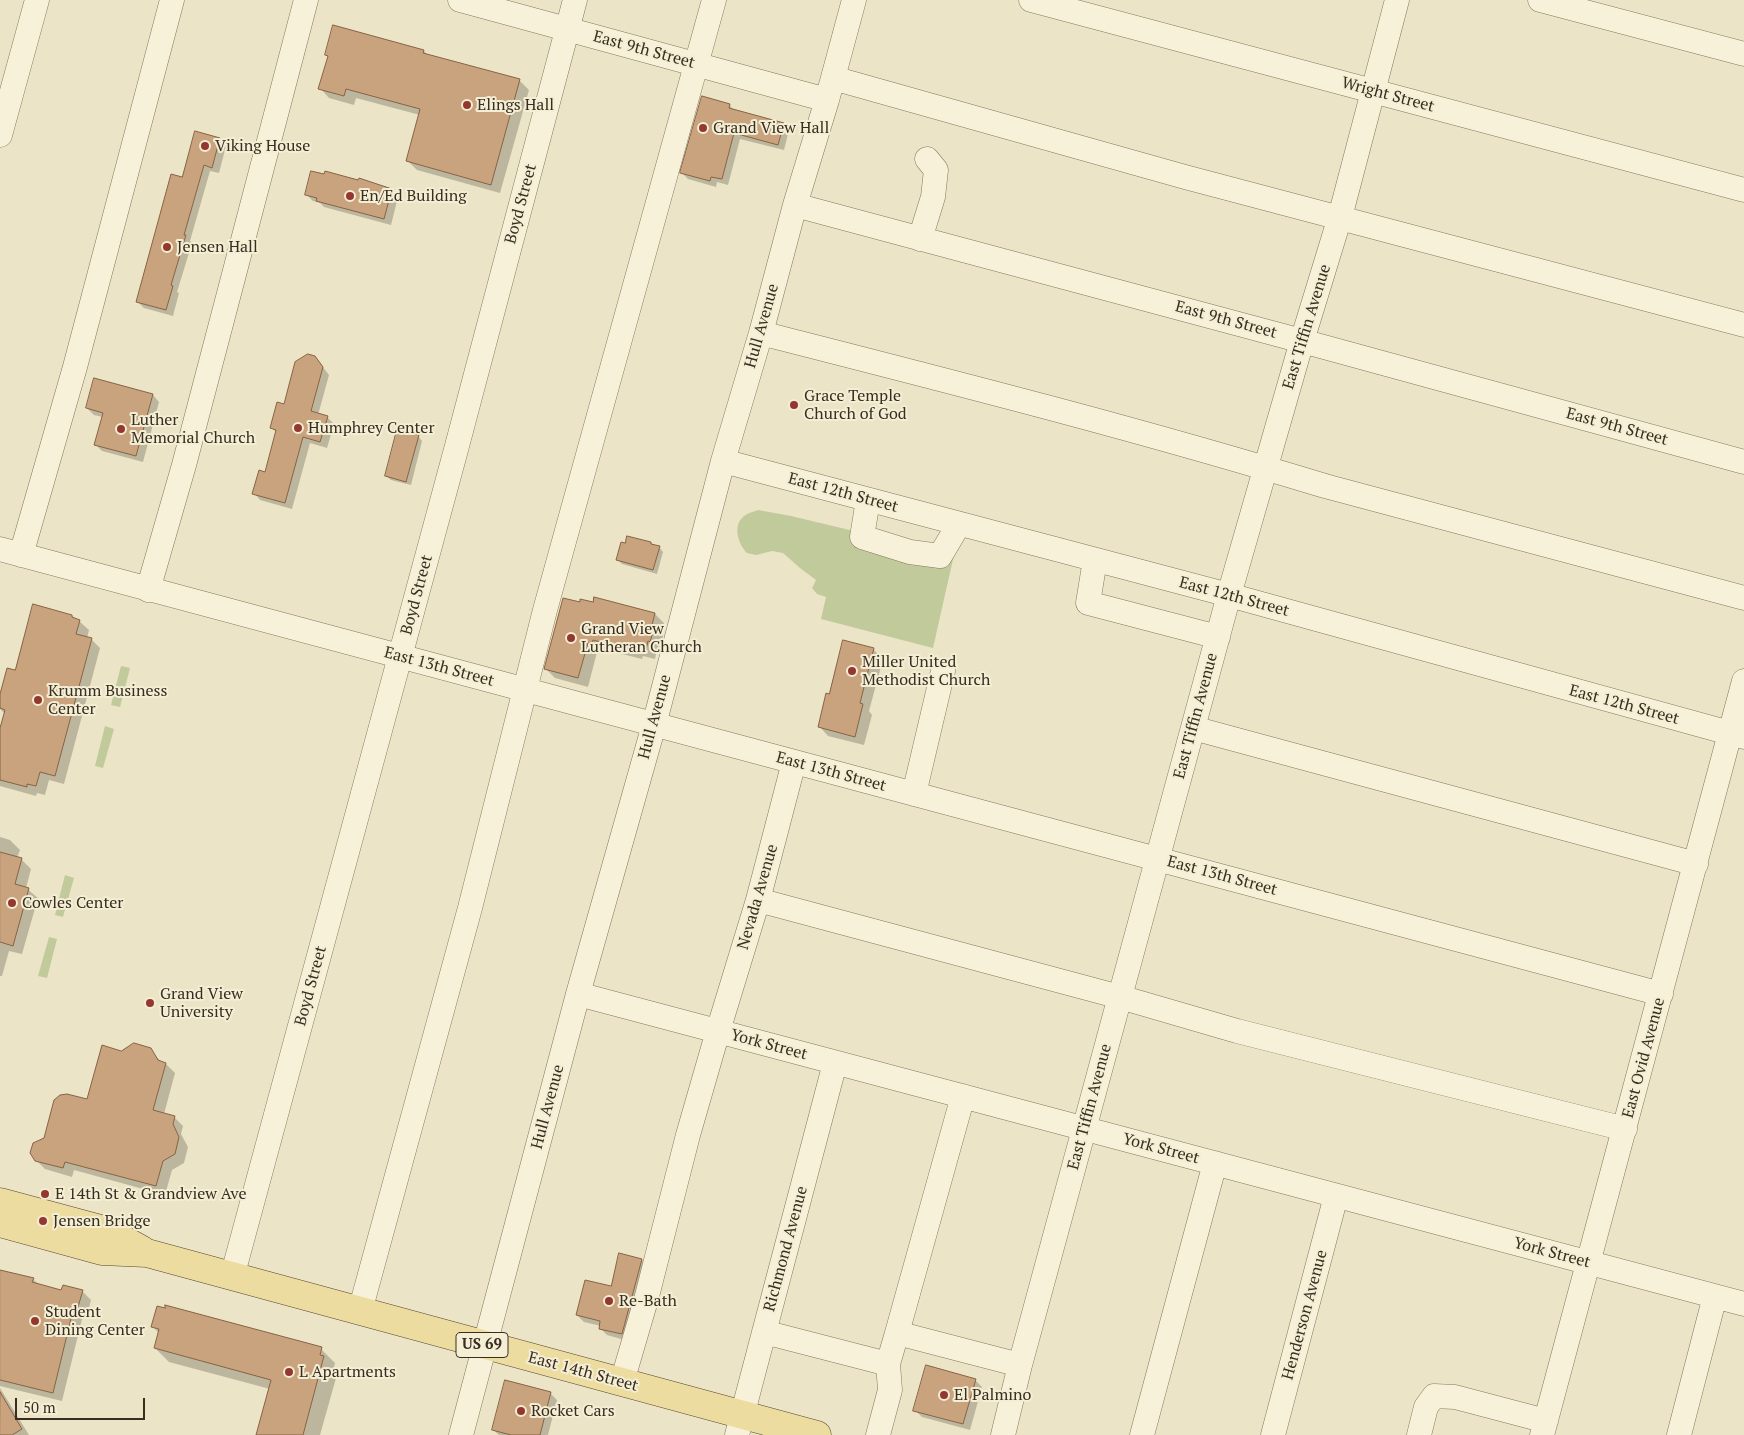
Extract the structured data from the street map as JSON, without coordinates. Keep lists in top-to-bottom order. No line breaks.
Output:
{"streets":{"main road":["US 69","East 14th Street"],"street":["East 9th Street","Wright Street","Boyd Street","Hull Avenue","East Tiffin Avenue","East 12th Street","East 13th Street","Nevada Avenue","York Street","East Ovid Avenue","Richmond Avenue","Henderson Avenue"]},"crossings":[["East 9th Street","Boyd Street"],["East 9th Street","Hull Avenue"],["East 9th Street","East Tiffin Avenue"],["Wright Street","East Tiffin Avenue"],["Boyd Street","East 13th Street"],["Boyd Street","East 14th Street"],["Hull Avenue","East 12th Street"],["Hull Avenue","East 13th Street"],["Hull Avenue","York Street"],["Hull Avenue","East 14th Street"],["East Tiffin Avenue","East 12th Street"],["East Tiffin Avenue","East 13th Street"],["East Tiffin Avenue","York Street"],["East 12th Street","East Ovid Avenue"],["East 13th Street","Nevada Avenue"],["East 13th Street","East Ovid Avenue"],["Nevada Avenue","York Street"],["Nevada Avenue","East 14th Street"],["York Street","East Ovid Avenue"],["York Street","Richmond Avenue"],["York Street","Henderson Avenue"],["Richmond Avenue","East 14th Street"]],"places":["Elings Hall","Grand View Hall","Viking House","En/Ed Building","Jensen Hall","Grace Temple Church of God","Humphrey Center","Luther Memorial Church","Grand View Lutheran Church","Miller United Methodist Church","Krumm Business Center","Cowles Center","Grand View University","E 14th St & Grandview Ave","Jensen Bridge","Re-Bath","Student Dining Center","L Apartments","El Palmino","Rocket Cars"],"scale_bar":"50 m"}
